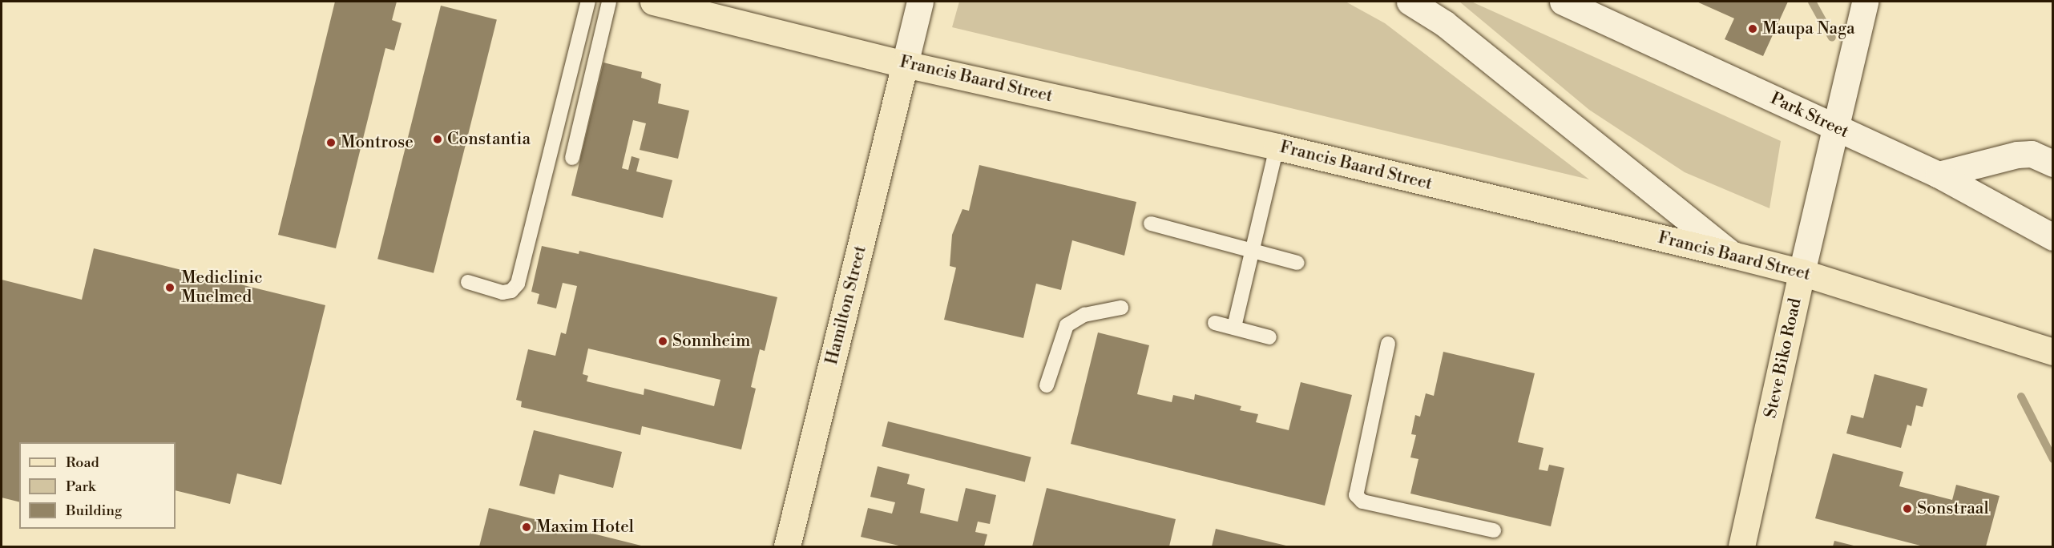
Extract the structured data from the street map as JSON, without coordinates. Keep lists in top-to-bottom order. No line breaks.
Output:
{"streets":{"main road":["Francis Baard Street","Hamilton Street","Steve Biko Road"],"street":["Park Street"]},"crossings":[["Francis Baard Street","Hamilton Street"],["Francis Baard Street","Steve Biko Road"],["Park Street","Steve Biko Road"]],"places":["Maupa Naga","Constantia","Montrose","Mediclinic Muelmed","Sonnheim","Sonstraal","Maxim Hotel"],"legend":["Road","Park","Building"]}
